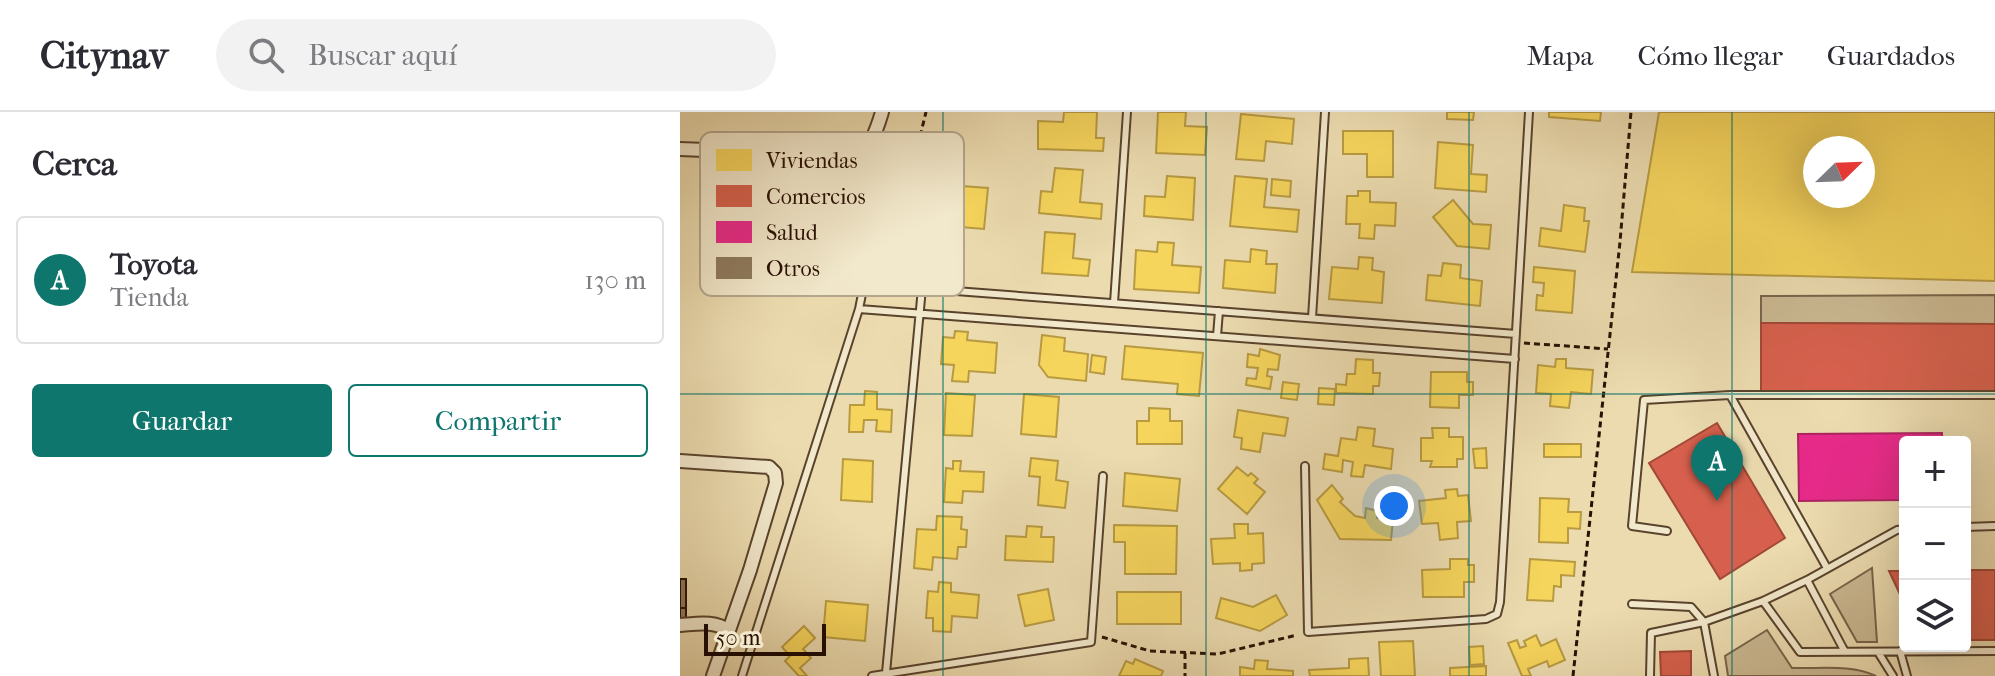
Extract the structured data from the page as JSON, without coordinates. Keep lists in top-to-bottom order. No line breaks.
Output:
{"legend":["Viviendas","Comercios","Salud","Otros"],"scale_bar":"50 m","north":"top right","page":{"header":"Citynav","search":"Buscar aquí","nav":["Mapa","Cómo llegar","Guardados"],"heading":"Cerca","list":[{"mark":"A","name":"Toyota","note":"Tienda","value":"130 m"}],"buttons":["Guardar","Compartir"],"pins":"A","map_buttons":["+","−"],"scale":"50 m"}}
